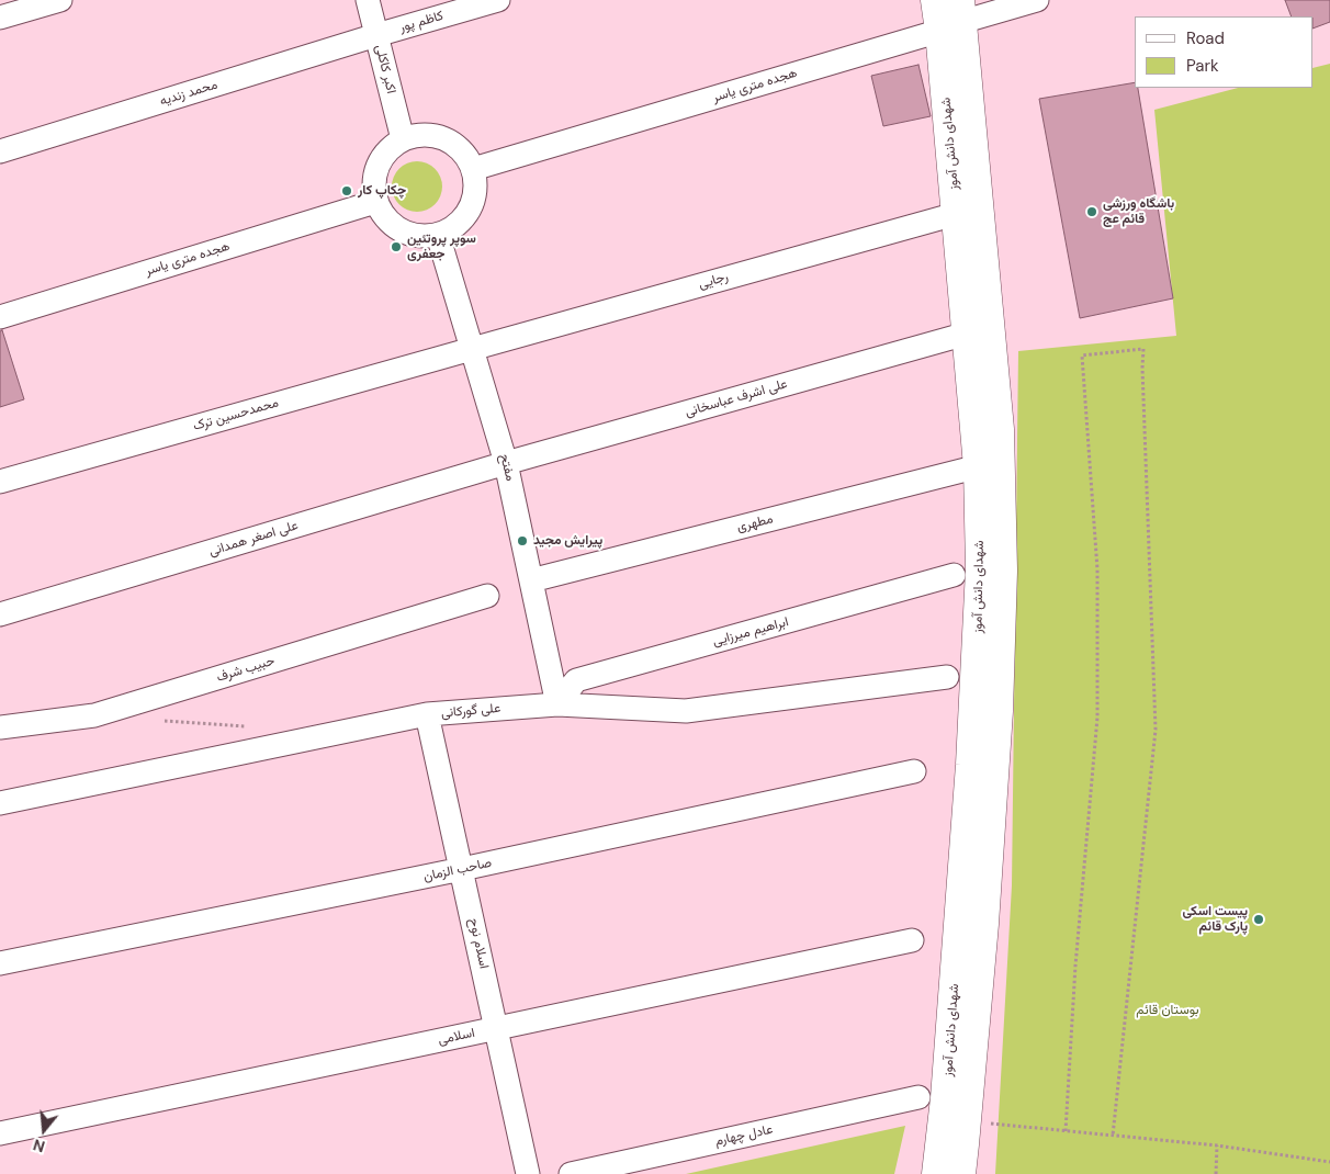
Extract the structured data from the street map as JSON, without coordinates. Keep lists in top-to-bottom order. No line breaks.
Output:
{"streets":{"main road":["شهدای دانش آموز"],"street":["کاظم پور","اکبر کاکلی","هجده متری یاسر","محمد زندیه","رجایی","علی اشرف عباسخانی","محمدحسین ترک","مفتح","مطهری","علی اصغر همدانی","ابراهیم میرزایی","حبیب شرف","علی گورکانی","صاحب الزمان","اسلام نوح","اسلامی","عادل چهارم"]},"crossings":[["کاظم پور","اکبر کاکلی"],["کاظم پور","محمد زندیه"],["اکبر کاکلی","هجده متری یاسر"],["اکبر کاکلی","محمد زندیه"],["اکبر کاکلی","مفتح"],["هجده متری یاسر","شهدای دانش آموز"],["هجده متری یاسر","مفتح"],["شهدای دانش آموز","رجایی"],["شهدای دانش آموز","علی اشرف عباسخانی"],["شهدای دانش آموز","مطهری"],["رجایی","محمدحسین ترک"],["رجایی","مفتح"],["علی اشرف عباسخانی","مفتح"],["علی اشرف عباسخانی","علی اصغر همدانی"],["محمدحسین ترک","مفتح"],["مفتح","مطهری"],["مفتح","علی اصغر همدانی"],["مفتح","ابراهیم میرزایی"],["مفتح","علی گورکانی"],["ابراهیم میرزایی","علی گورکانی"],["علی گورکانی","اسلام نوح"],["صاحب الزمان","اسلام نوح"],["اسلام نوح","اسلامی"]],"parks":["بوستان قائم"],"places":["چکاپ کار","باشگاه ورزشی قائم عج","سوپر پروتئین جعفری","پیرایش مجید","پیست اسکی پارک قائم"],"legend":["Road","Park"],"north":"bottom"}
